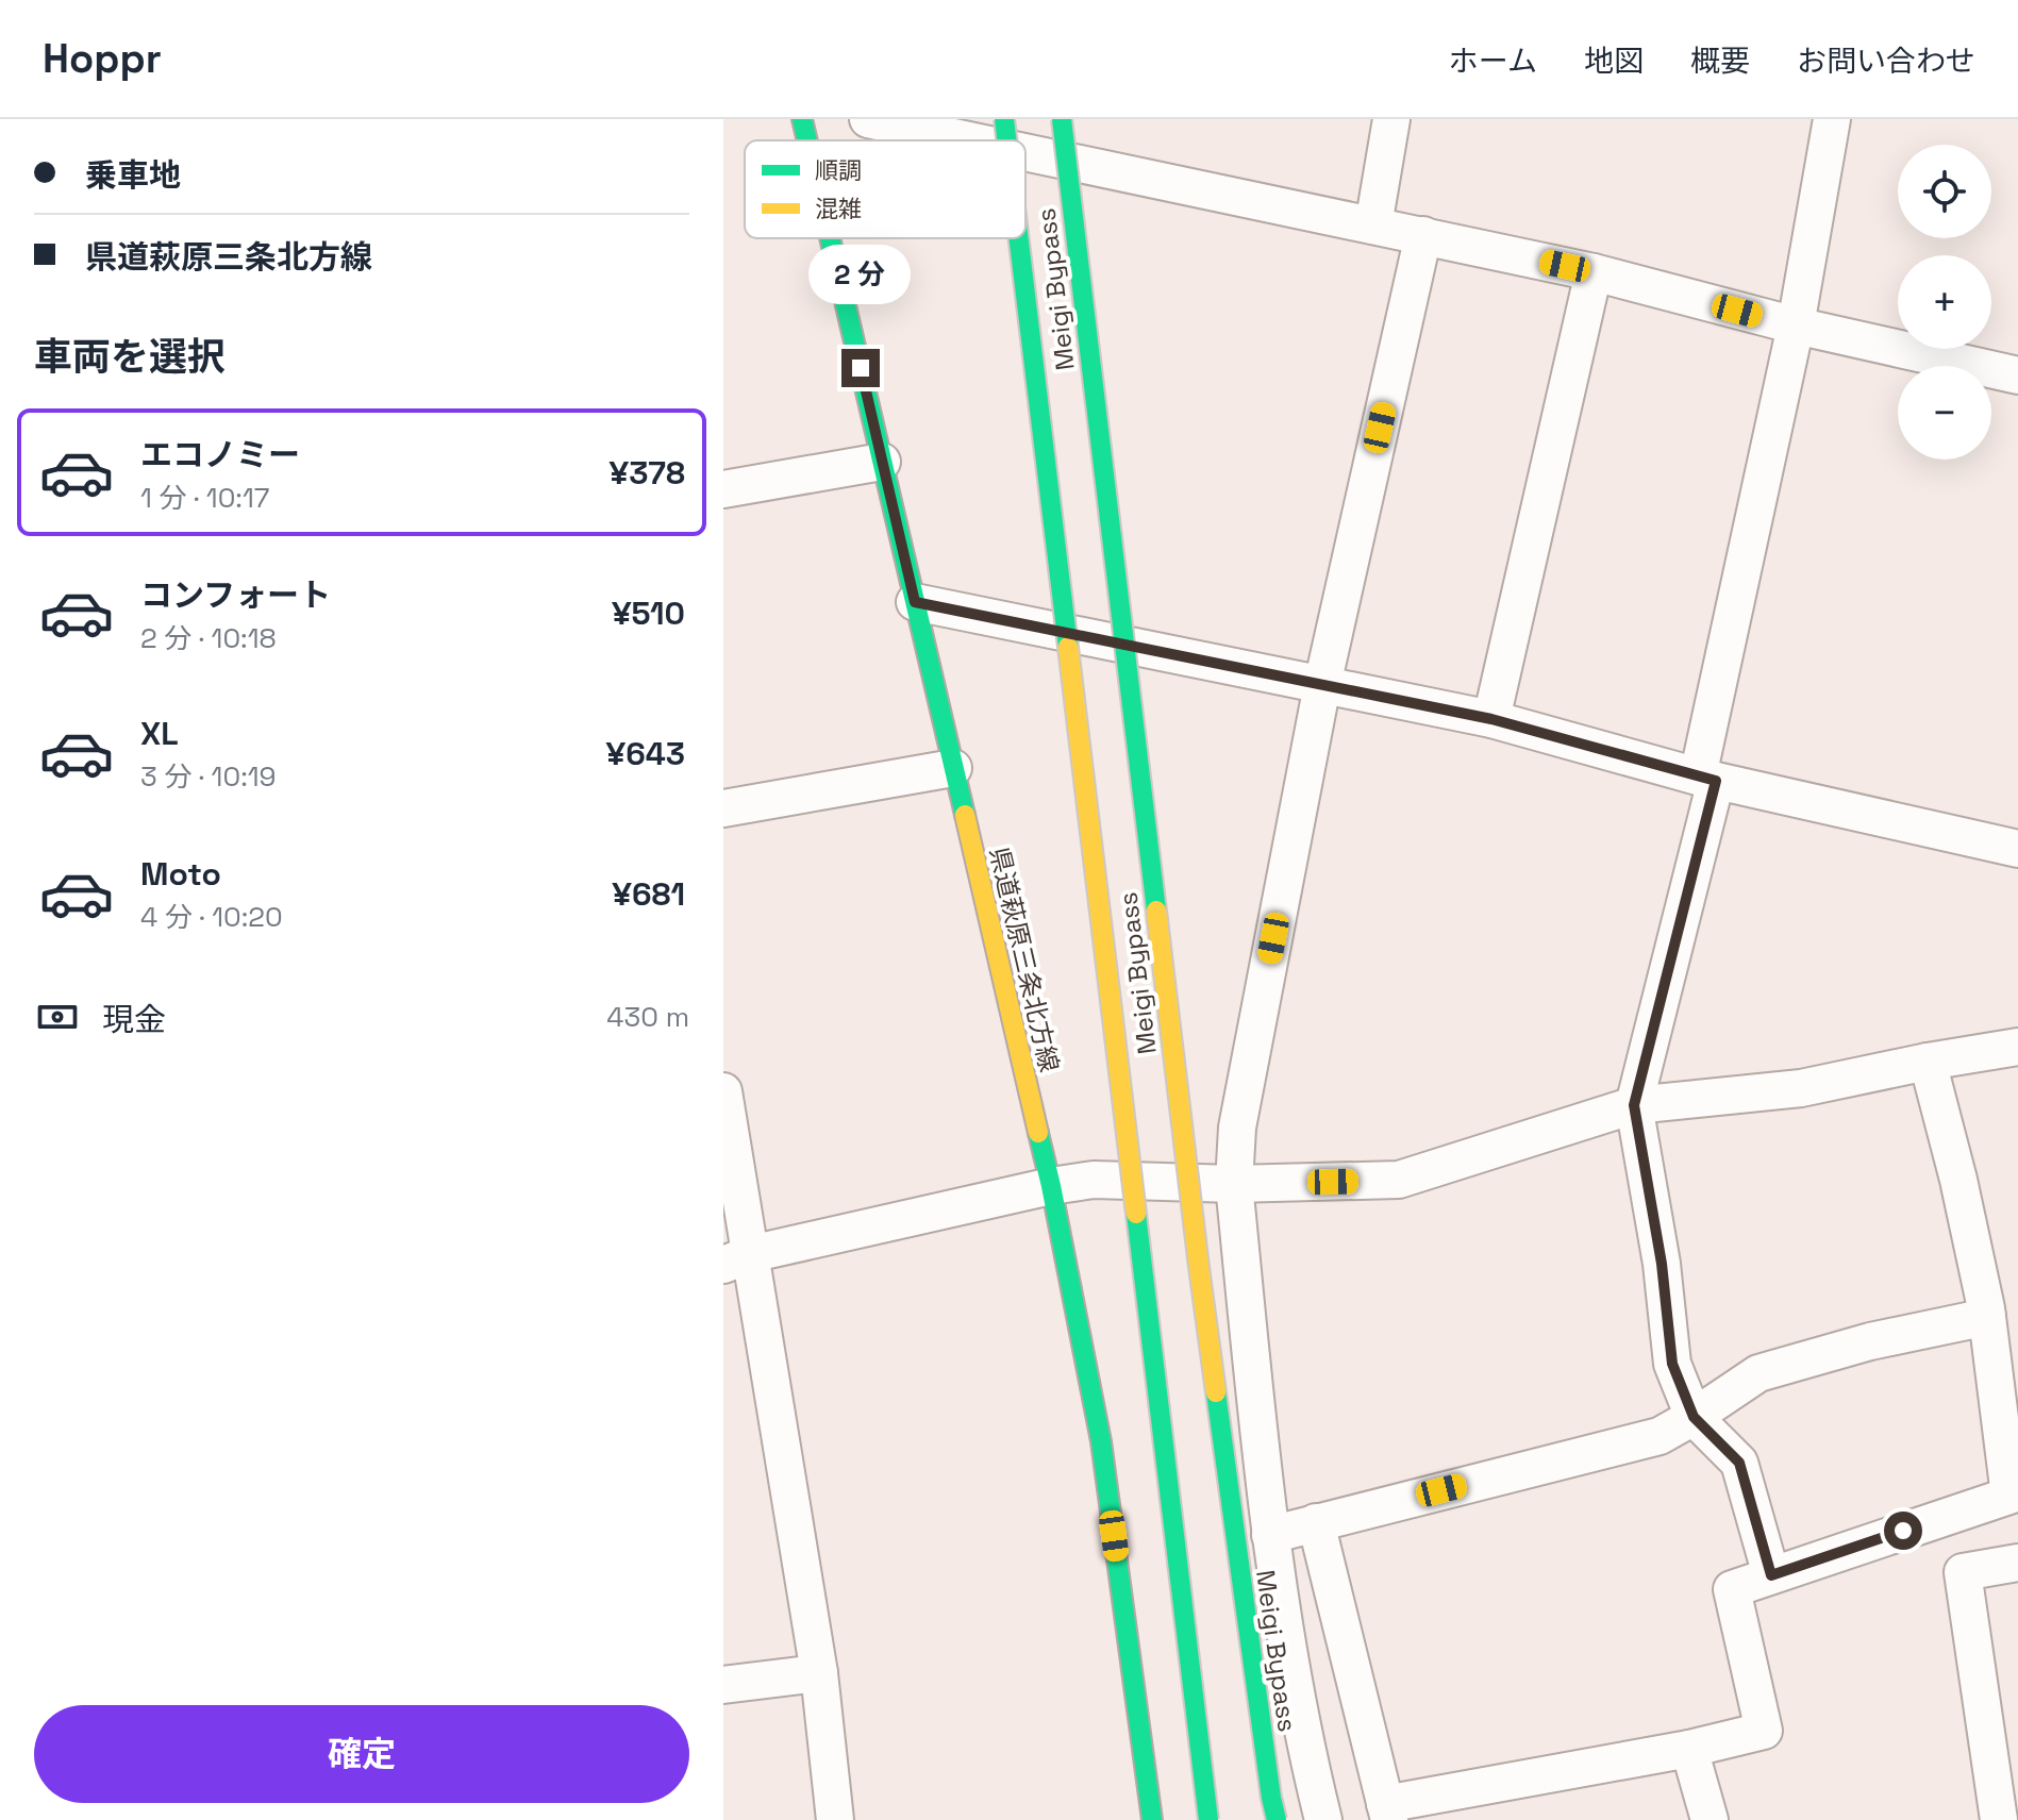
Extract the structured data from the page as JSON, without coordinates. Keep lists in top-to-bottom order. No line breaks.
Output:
{"streets":{"main road":["Meigi Bypass","県道萩原三条北方線"]},"legend":["順調","混雑"],"page":{"header":"Hoppr","nav":["ホーム","地図","概要","お問い合わせ"],"banner":["乗車地","県道萩原三条北方線"],"map_buttons":["+","−"],"bubble":"2 分","heading":"車両を選択","list":[{"name":"エコノミー","note":"1 分 · 10:17","value":"¥378"},{"name":"コンフォート","note":"2 分 · 10:18","value":"¥510"},{"name":"XL","note":"3 分 · 10:19","value":"¥643"},{"name":"Moto","note":"4 分 · 10:20","value":"¥681"}],"pay":["現金","430 m"],"buttons":"確定"}}
